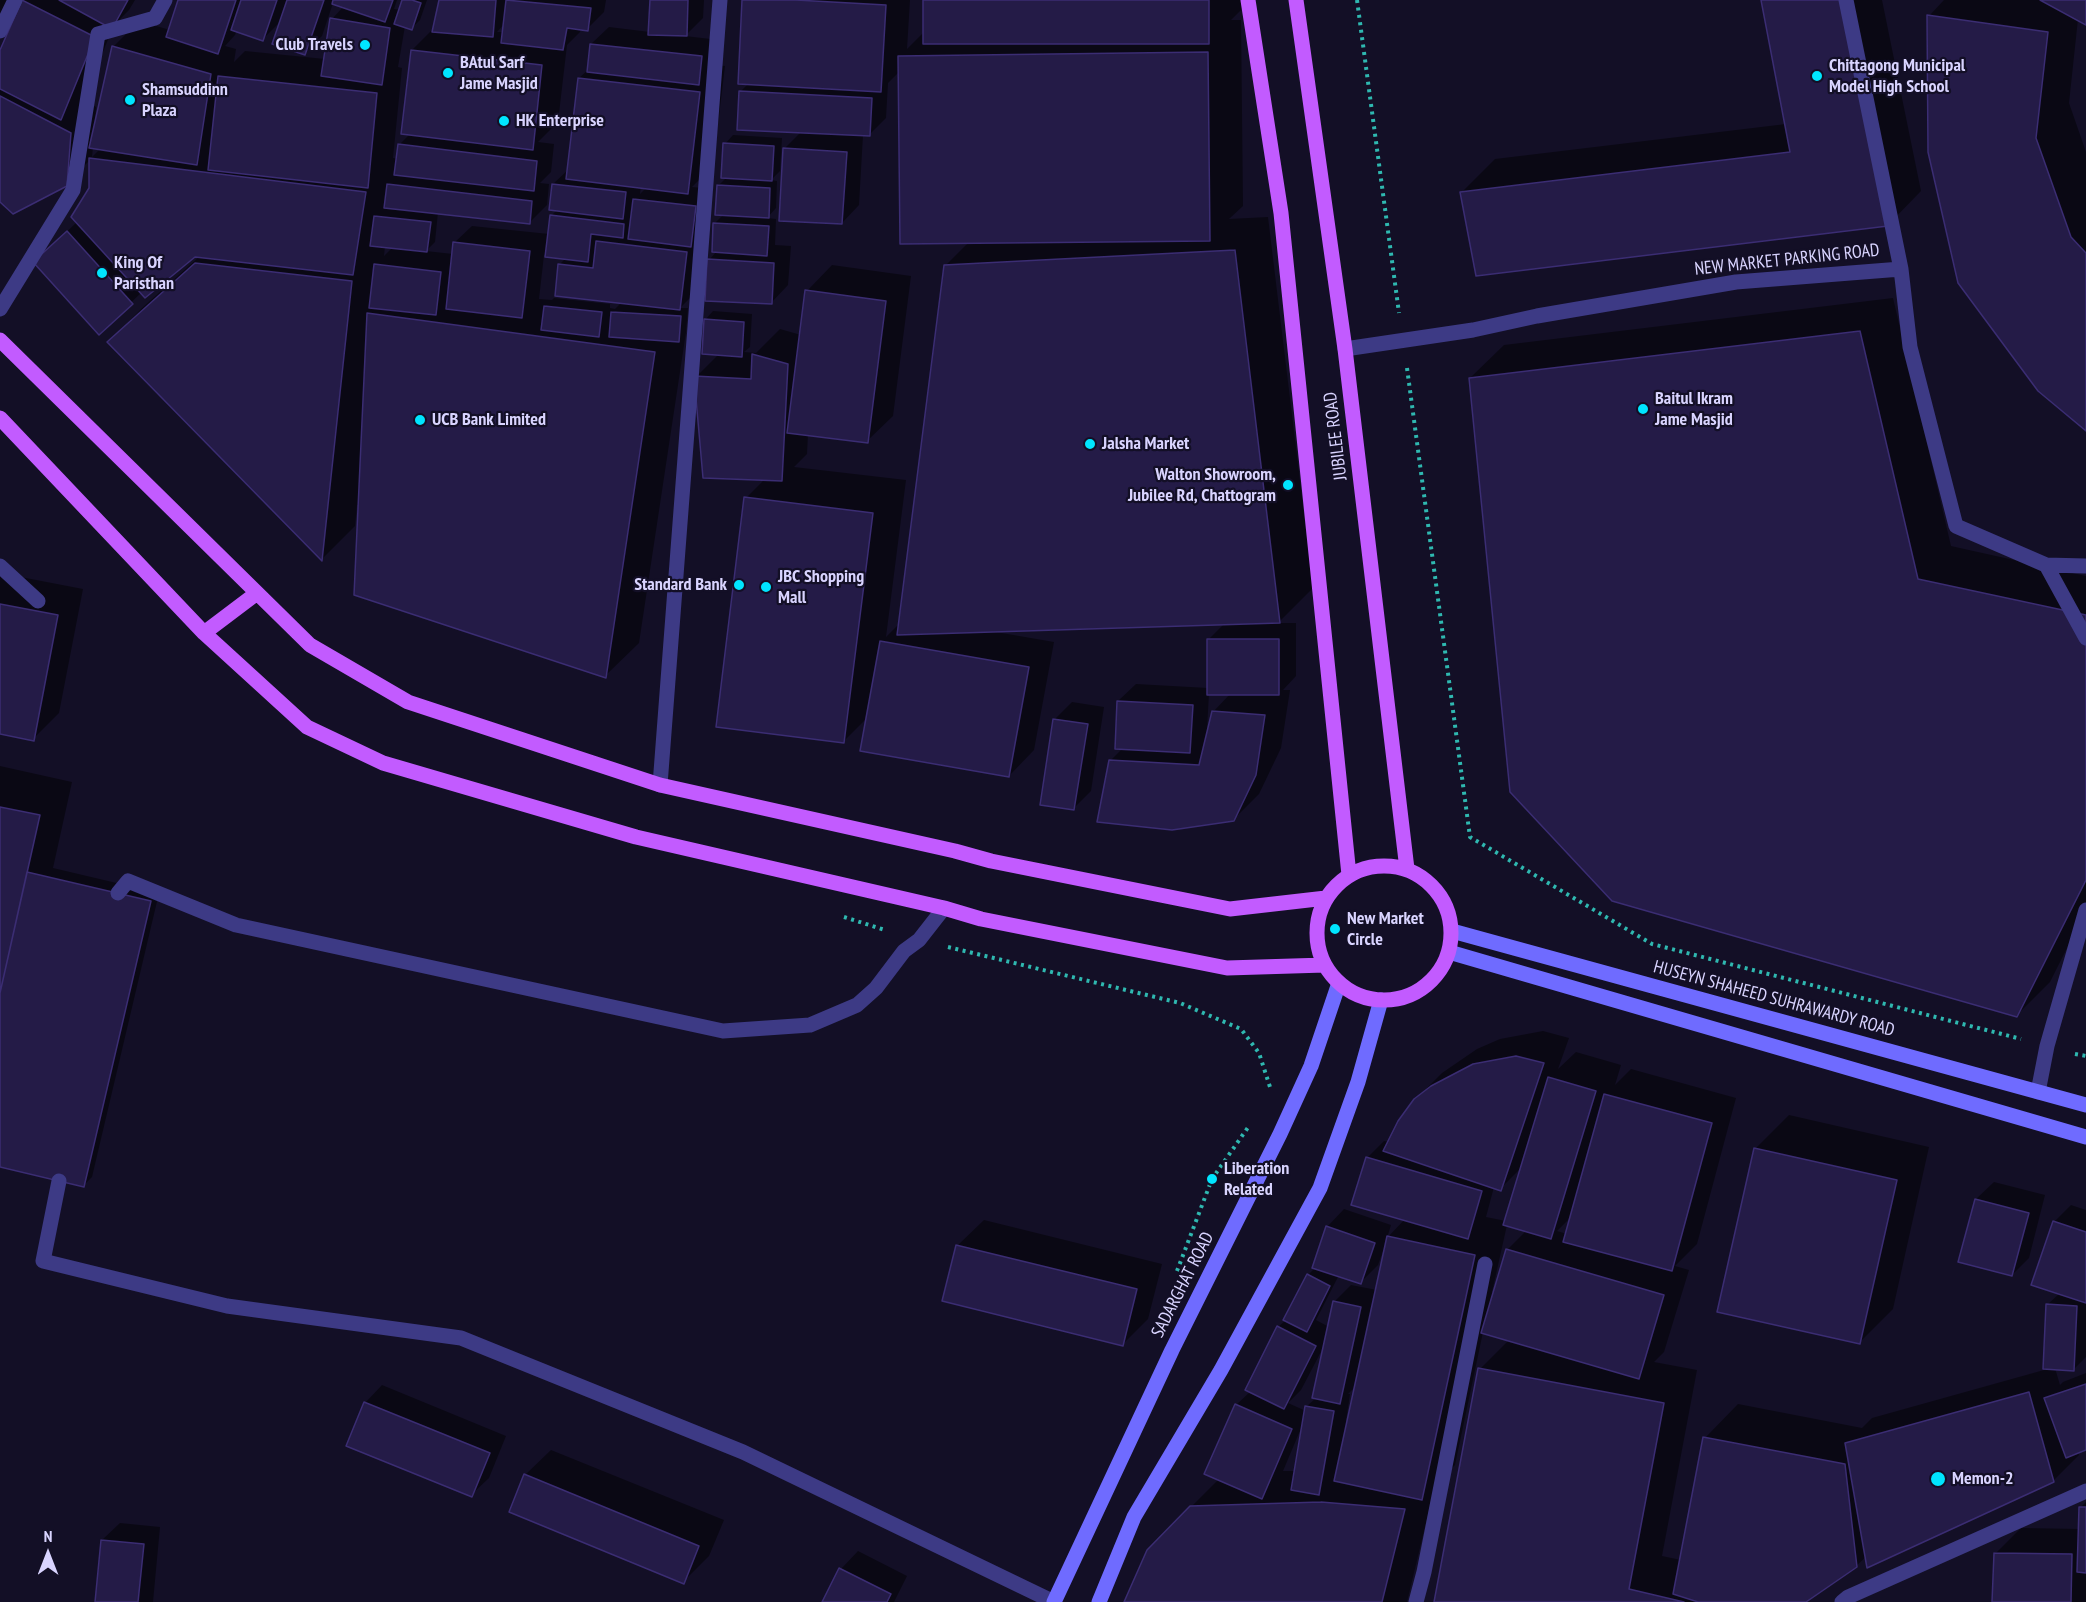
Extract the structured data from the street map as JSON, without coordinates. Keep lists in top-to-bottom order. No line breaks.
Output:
{"streets":{"main road":["JUBILEE ROAD","HUSEYN SHAHEED SUHRAWARDY ROAD","SADARGHAT ROAD"],"street":["NEW MARKET PARKING ROAD"]},"crossings":[["NEW MARKET PARKING ROAD","JUBILEE ROAD"],["JUBILEE ROAD","HUSEYN SHAHEED SUHRAWARDY ROAD"],["JUBILEE ROAD","SADARGHAT ROAD"],["HUSEYN SHAHEED SUHRAWARDY ROAD","SADARGHAT ROAD"]],"places":["Club Travels","BAtul Sarf Jame Masjid","Chittagong Municipal Model High School","Shamsuddinn Plaza","HK Enterprise","King Of Paristhan","Baitul Ikram Jame Masjid","UCB Bank Limited","Jalsha Market","Walton Showroom, Jubilee Rd, Chattogram","Standard Bank","JBC Shopping Mall","New Market Circle","Liberation Related","Memon-2"],"north":"top"}
